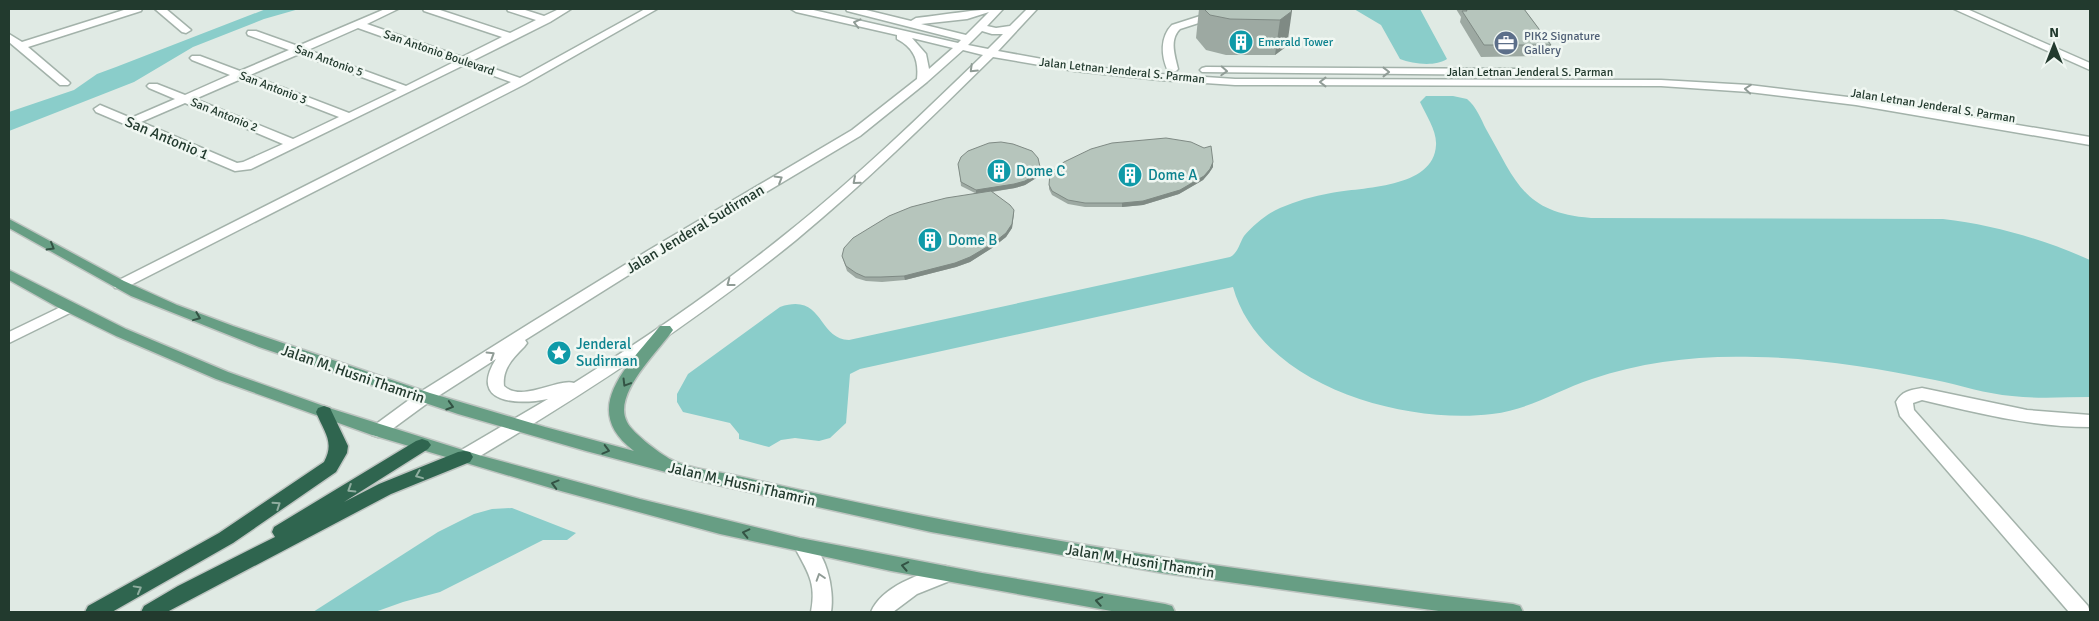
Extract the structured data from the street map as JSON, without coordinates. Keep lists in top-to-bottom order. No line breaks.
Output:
{"streets":{"main road":["Jalan M. Husni Thamrin"],"street":["San Antonio Boulevard","San Antonio 5","Jalan Letnan Jenderal S. Parman","San Antonio 3","San Antonio 2","San Antonio 1","Jalan Jenderal Sudirman"]},"crossings":[["Jalan Letnan Jenderal S. Parman","Jalan Jenderal Sudirman"],["San Antonio 2","San Antonio 1"],["Jalan Jenderal Sudirman","Jalan M. Husni Thamrin"]],"places":{"building":["Emerald Tower","Dome C","Dome A","Dome B"],"office":["PIK2 Signature Gallery"],"place":["Jenderal Sudirman"]},"north":"top"}
